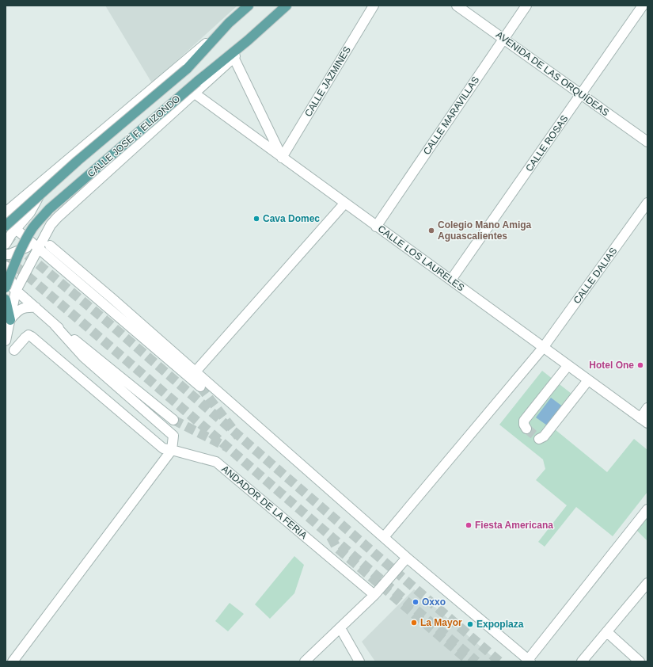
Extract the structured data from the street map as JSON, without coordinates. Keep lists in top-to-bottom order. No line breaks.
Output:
{"streets":{"main road":["CALLE JOSÉ F. ELIZONDO"],"street":["AVENIDA DE LAS ORQUÍDEAS","CALLE JAZMINES","CALLE MARAVILLAS","CALLE ROSAS","CALLE LOS LAURELES","CALLE DALIAS","ANDADOR DE LA FERIA"]},"crossings":[["AVENIDA DE LAS ORQUÍDEAS","CALLE MARAVILLAS"],["AVENIDA DE LAS ORQUÍDEAS","CALLE ROSAS"],["CALLE JAZMINES","CALLE LOS LAURELES"],["CALLE MARAVILLAS","CALLE LOS LAURELES"],["CALLE ROSAS","CALLE LOS LAURELES"],["CALLE LOS LAURELES","CALLE DALIAS"]],"places":["Cava Domec","Colegio Mano Amiga Aguascalientes","Hotel One","Fiesta Americana","Oxxo","La Mayor","Expoplaza"]}
